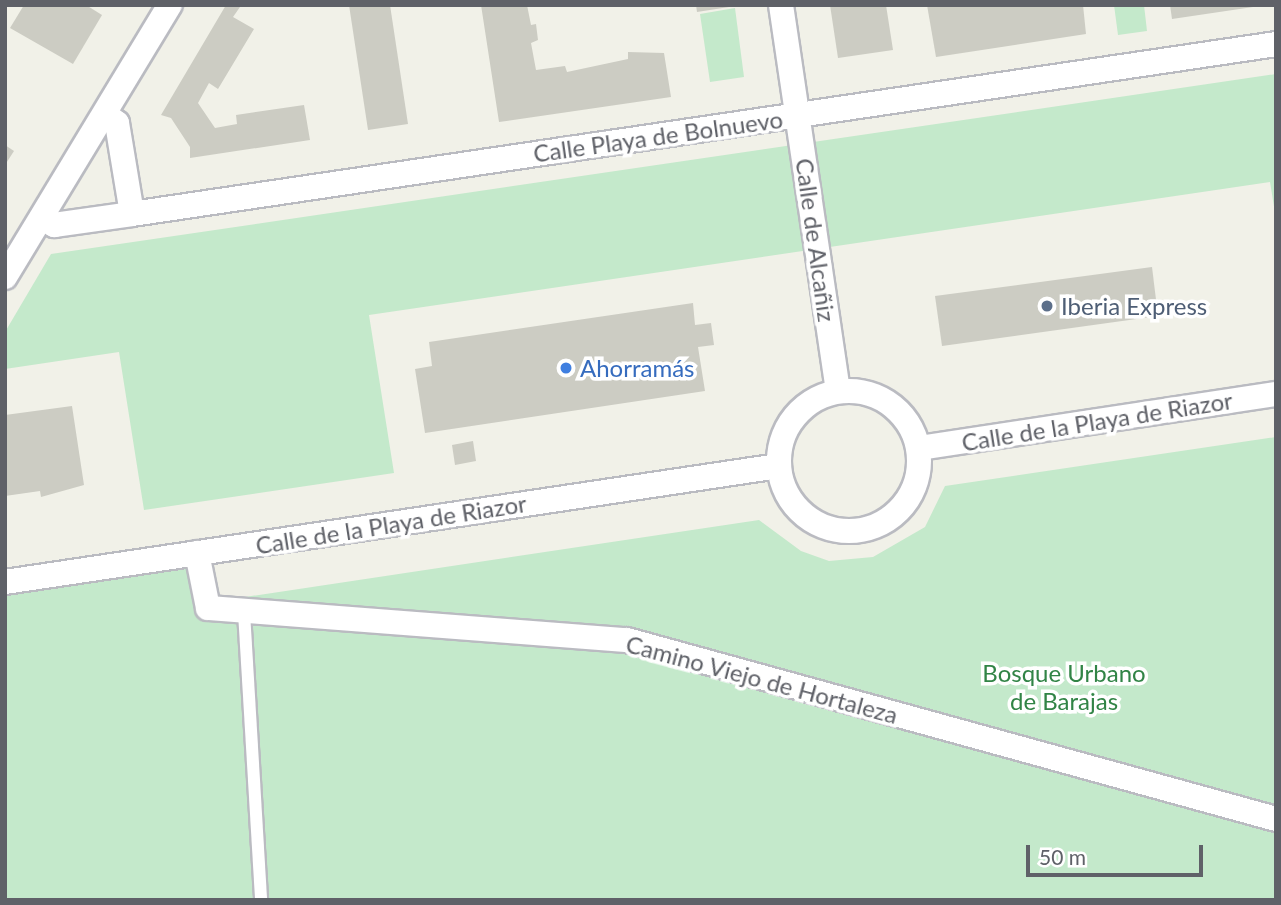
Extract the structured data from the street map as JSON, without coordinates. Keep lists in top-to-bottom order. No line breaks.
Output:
{"streets":{"street":["Calle Playa de Bolnuevo","Calle de Alcañiz","Calle de la Playa de Riazor","Camino Viejo de Hortaleza"]},"crossings":[["Calle Playa de Bolnuevo","Calle de Alcañiz"],["Calle de Alcañiz","Calle de la Playa de Riazor"],["Calle de la Playa de Riazor","Camino Viejo de Hortaleza"]],"parks":["Bosque Urbano de Barajas"],"places":["Iberia Express","Ahorramás"],"scale_bar":"50 m"}
